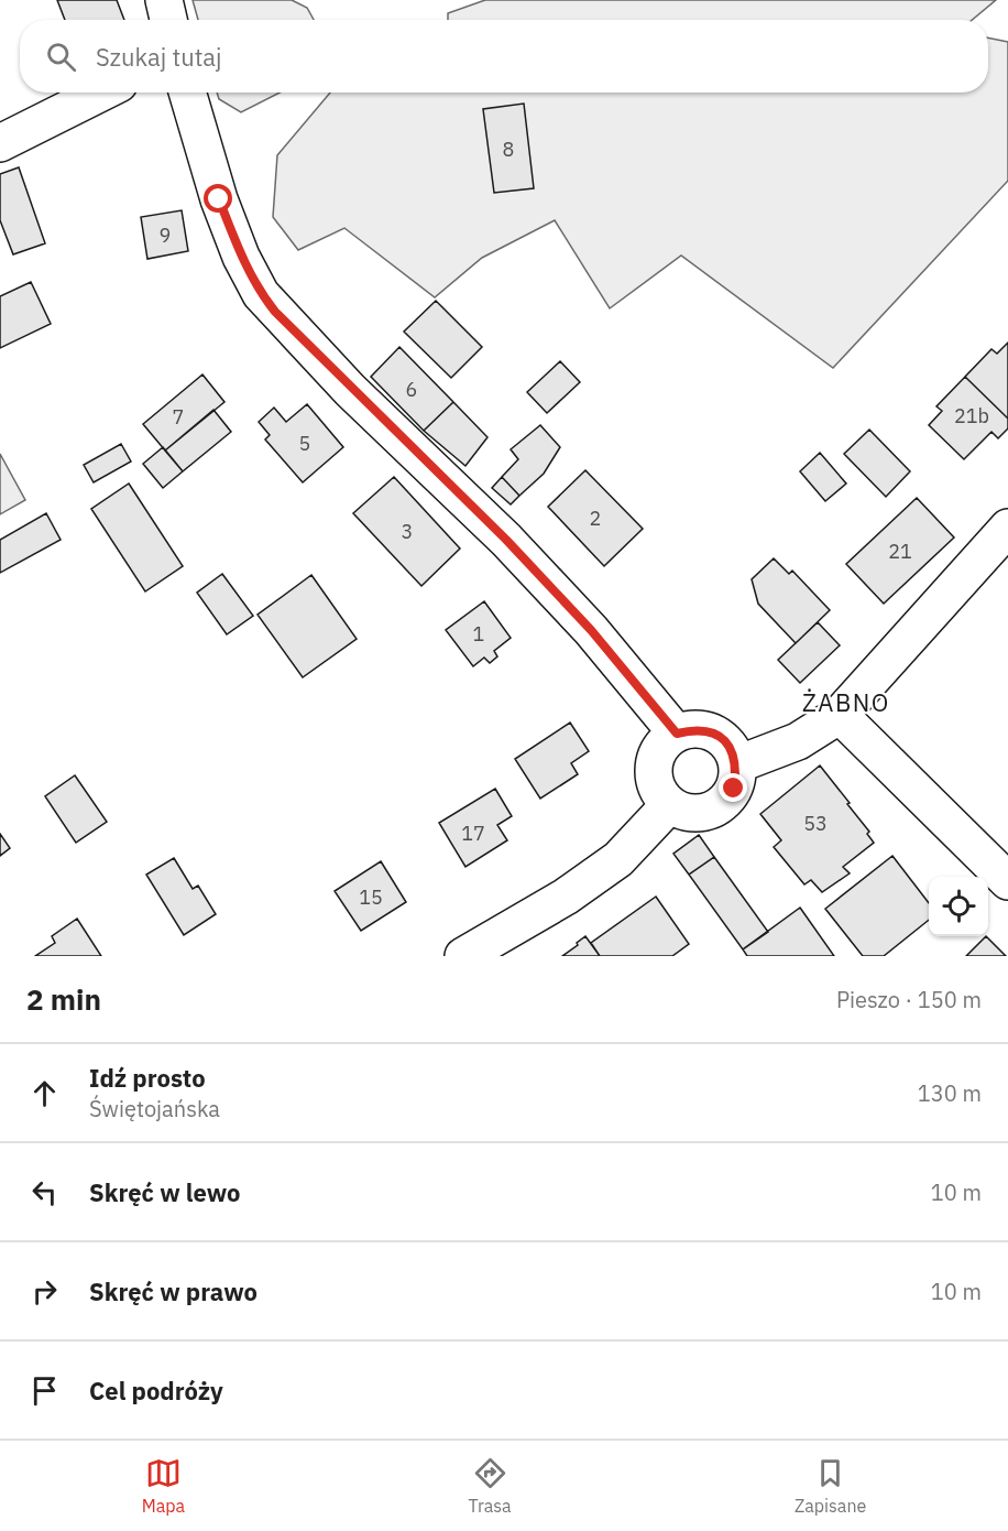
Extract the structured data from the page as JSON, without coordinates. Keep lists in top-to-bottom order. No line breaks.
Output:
{"districts":["ŻABNO"],"house_numbers":["8","9","6","21b","7","5","2","3","21","1","53","17","15"],"page":{"search":"Szukaj tutaj","heading":["2 min","Pieszo · 150 m"],"list":[["Idź prosto","Świętojańska","130 m"],["Skręć w lewo","10 m"],["Skręć w prawo","10 m"],"Cel podróży"],"nav":["Mapa","Trasa","Zapisane"]}}
